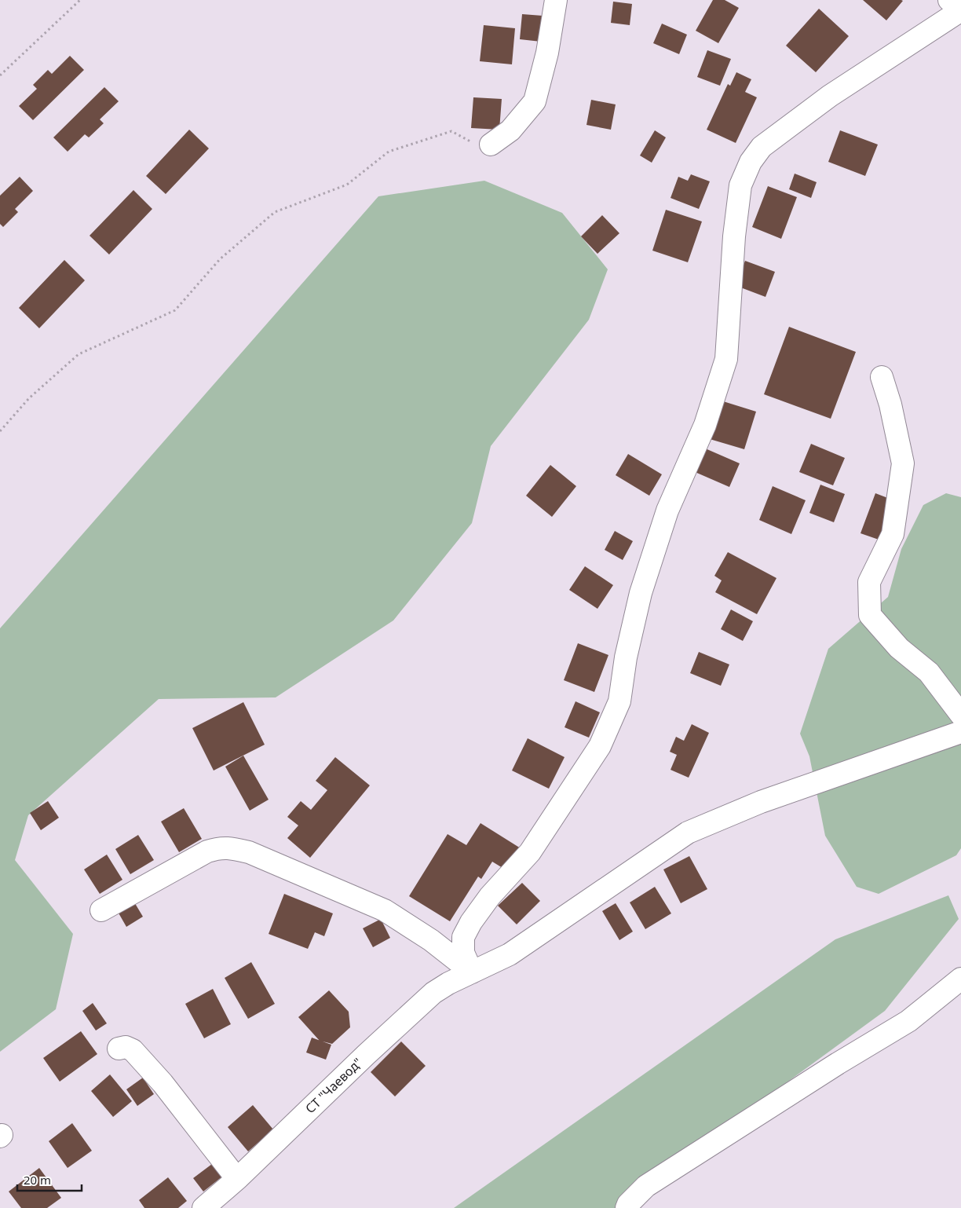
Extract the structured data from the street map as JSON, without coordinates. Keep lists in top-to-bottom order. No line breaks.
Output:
{"streets":{"street":["СТ \"Чаевод\""]},"scale_bar":"20 m"}
